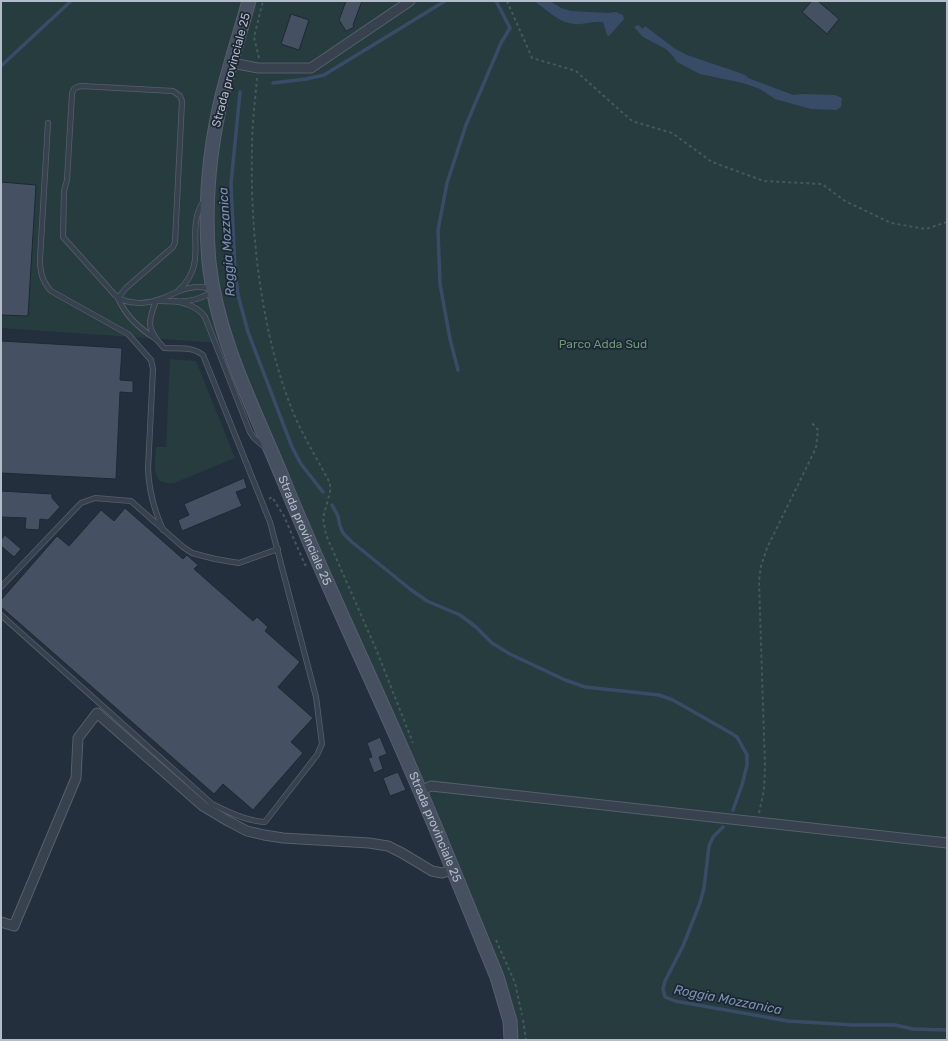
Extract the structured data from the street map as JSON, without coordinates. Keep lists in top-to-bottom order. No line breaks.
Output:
{"streets":{"street":["Strada provinciale 25"]},"water":["Roggia Mozzanica"],"parks":["Parco Adda Sud"]}
